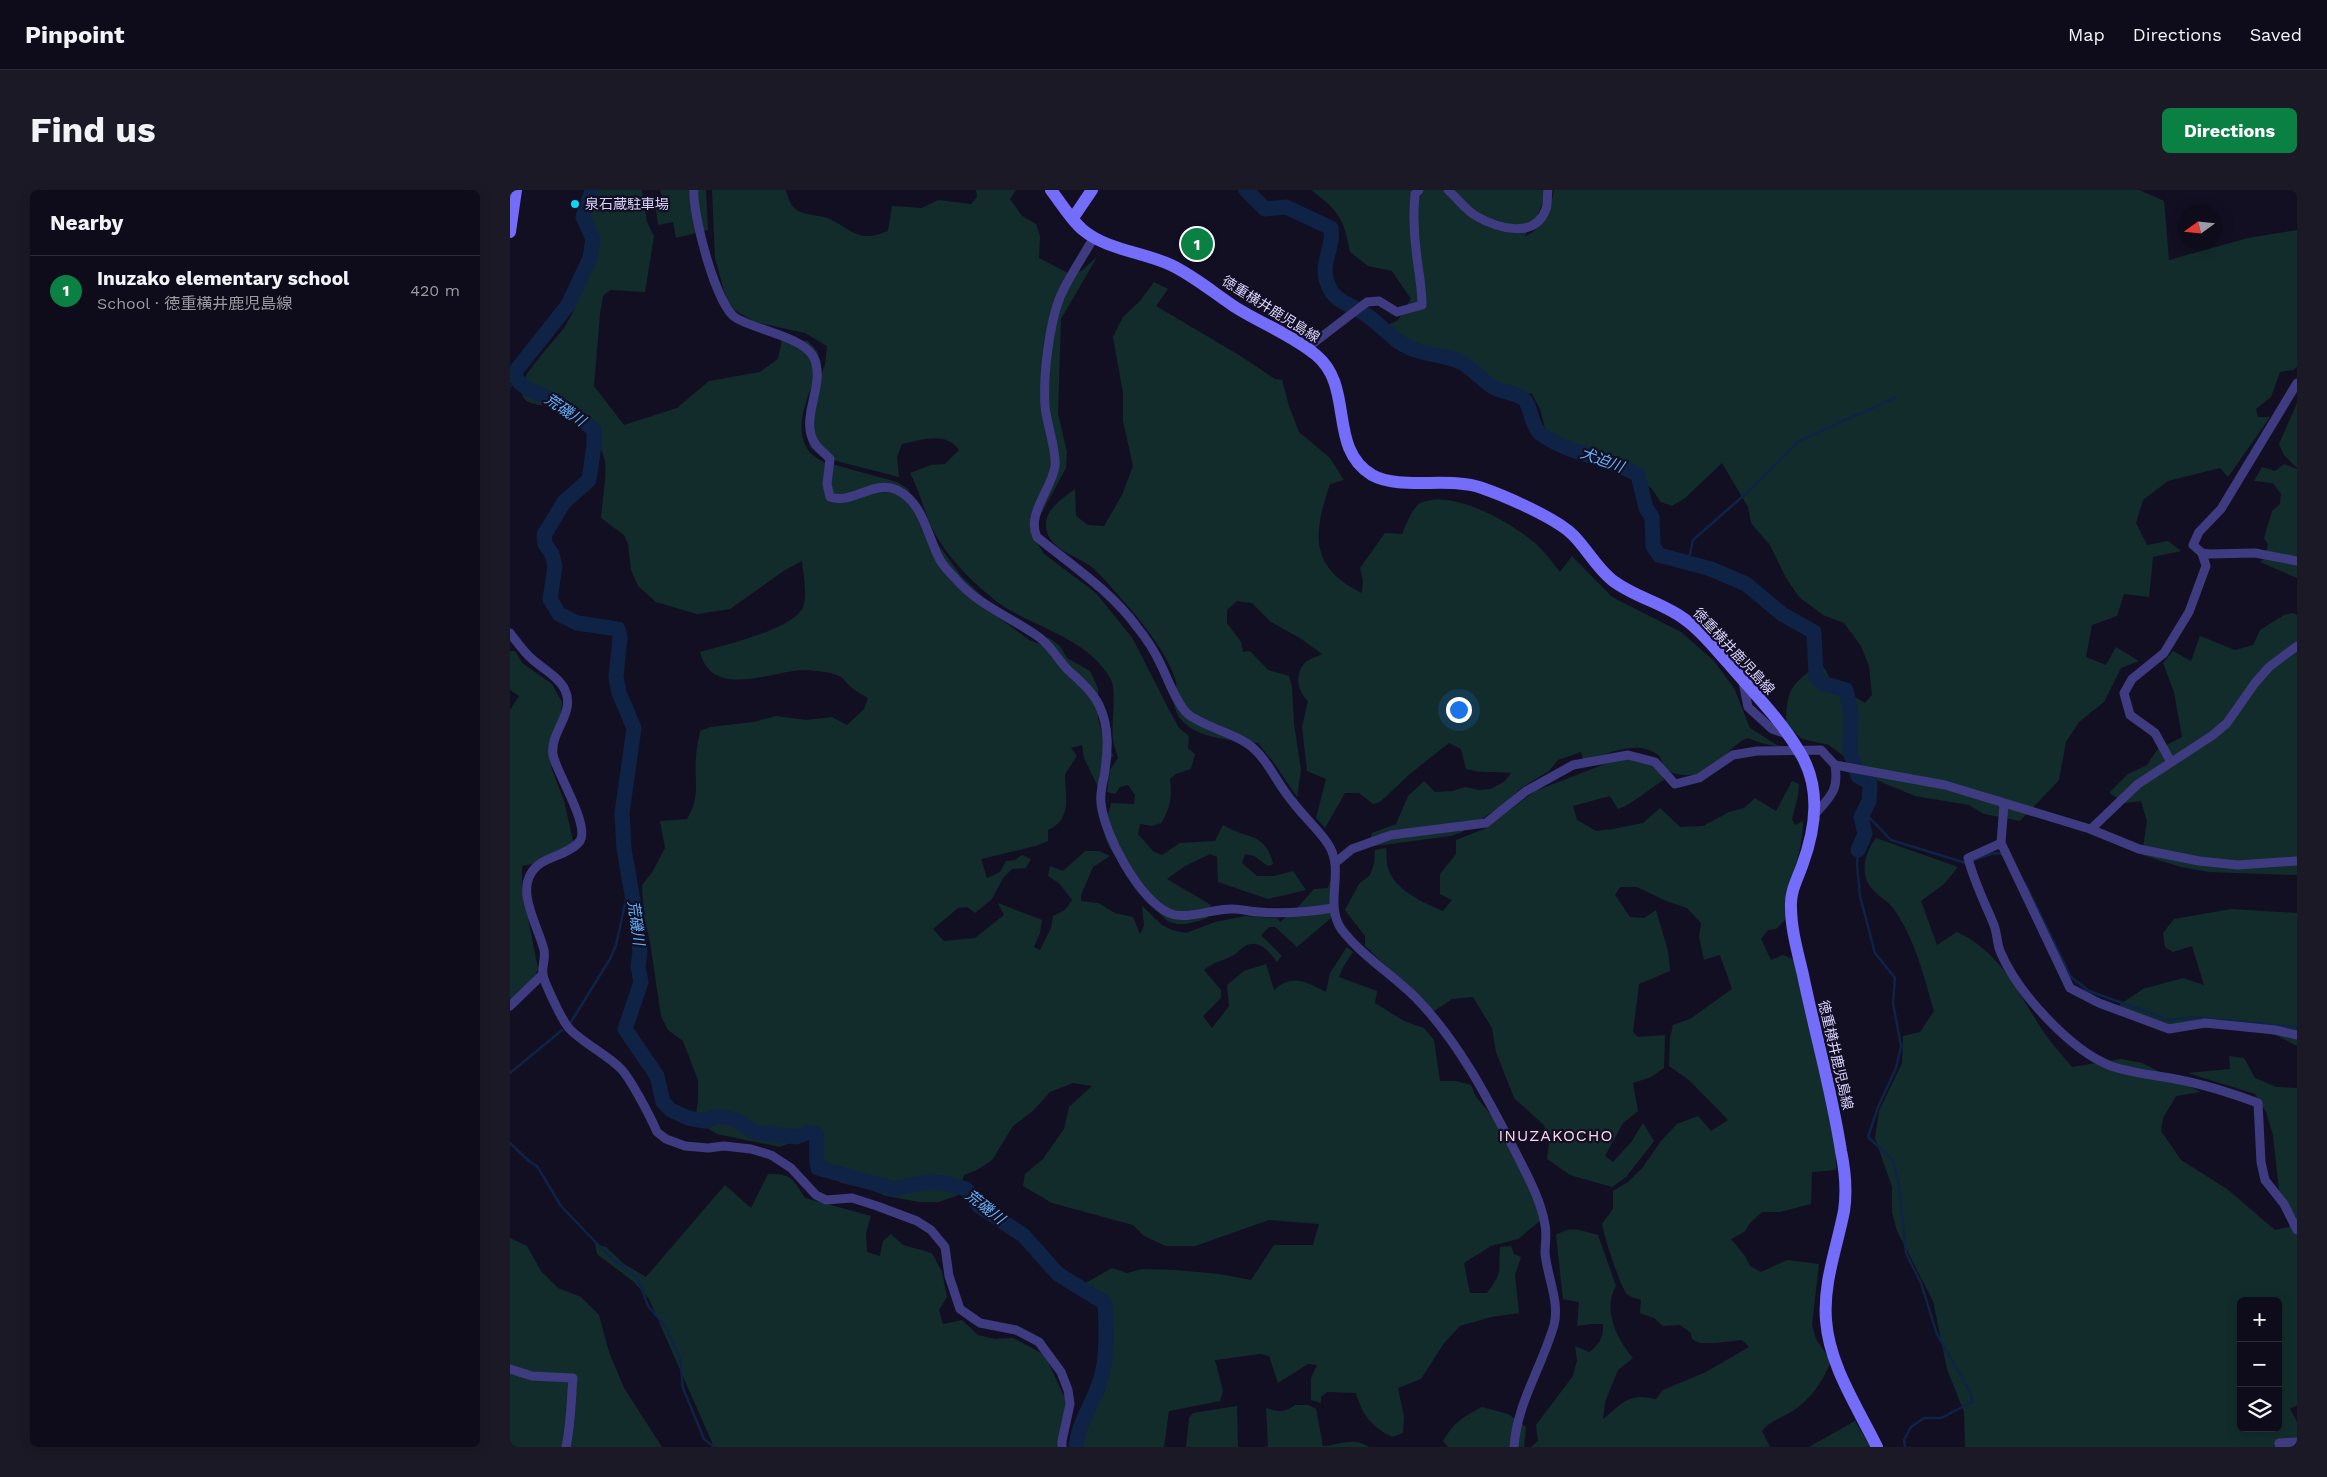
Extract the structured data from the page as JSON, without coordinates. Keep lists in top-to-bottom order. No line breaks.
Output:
{"streets":{"main road":["徳重横井鹿児島線"]},"districts":["INUZAKOCHO"],"water":["荒磯川","犬迫川"],"places":["泉石蔵駐車場"],"north":"left","page":{"header":"Pinpoint","nav":["Map","Directions","Saved"],"buttons":"Directions","title":"Find us","heading":"Nearby","pins":"1","list":[{"mark":"1","name":"Inuzako elementary school","note":"School · 徳重横井鹿児島線","value":"420 m"}],"map_buttons":["+","−"]}}
